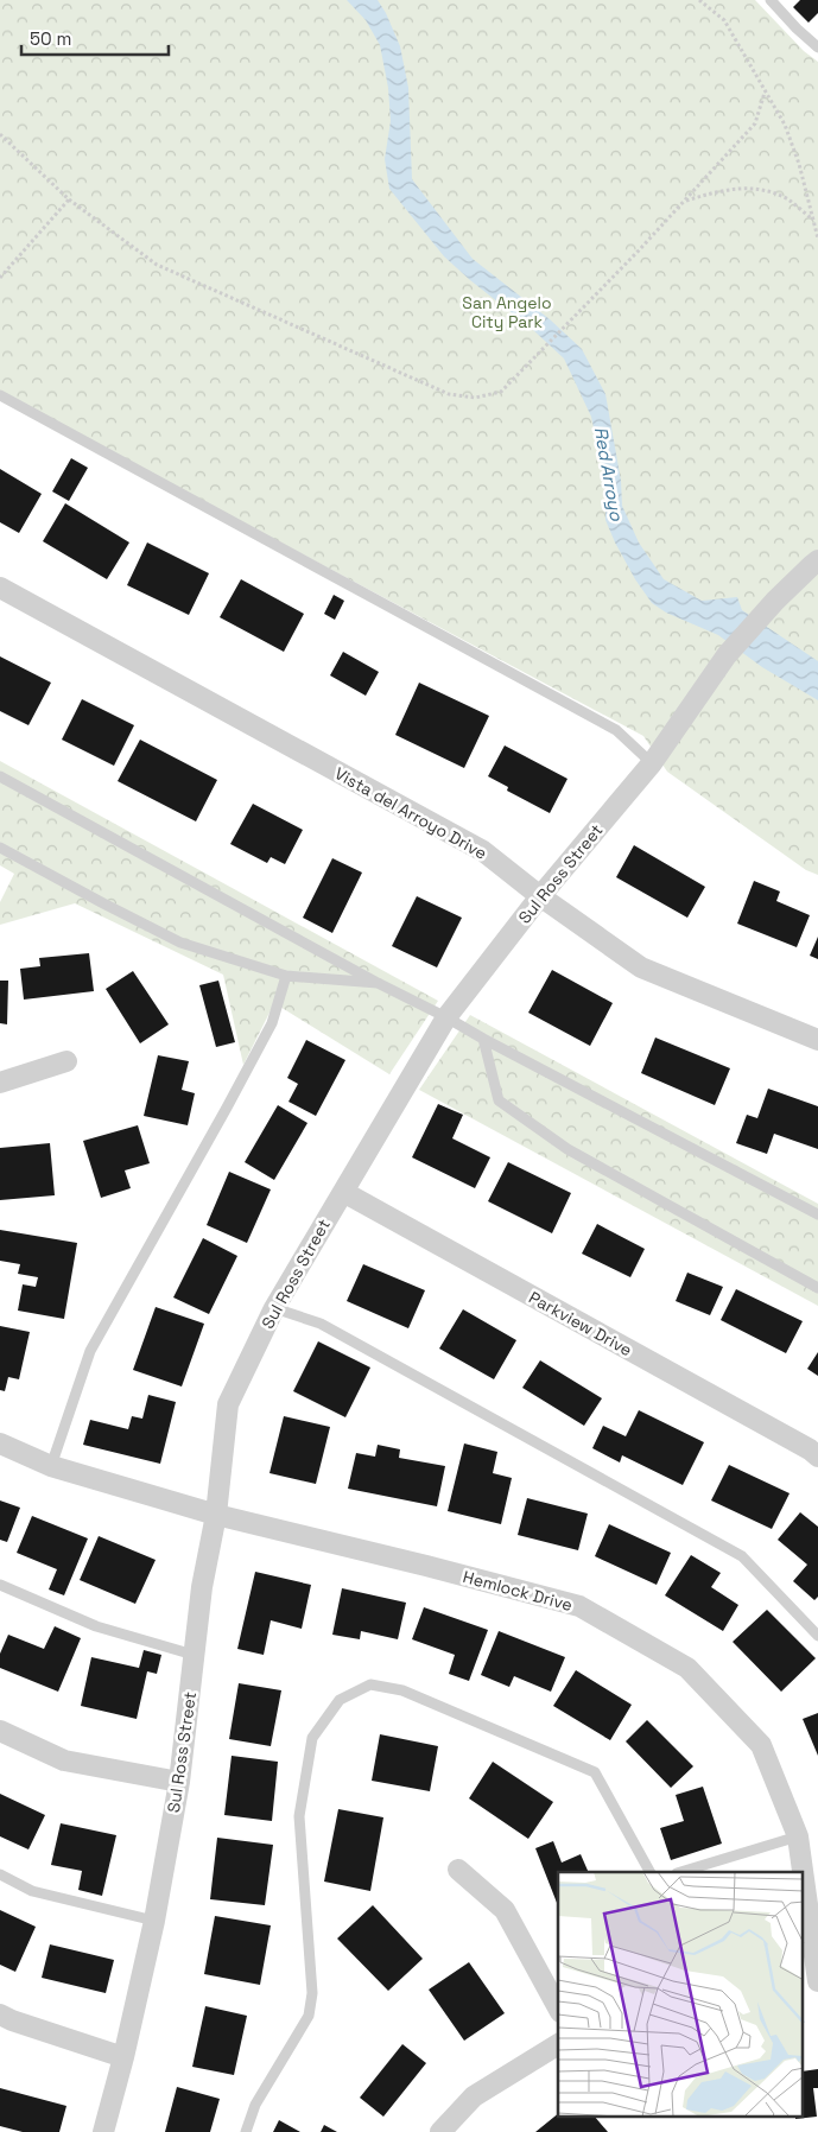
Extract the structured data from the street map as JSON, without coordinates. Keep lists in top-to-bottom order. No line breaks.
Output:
{"streets":{"street":["Vista del Arroyo Drive","Sul Ross Street","Parkview Drive","Hemlock Drive"]},"crossings":[["Vista del Arroyo Drive","Sul Ross Street"],["Sul Ross Street","Parkview Drive"],["Sul Ross Street","Hemlock Drive"]],"water":["Red Arroyo"],"parks":["San Angelo City Park"],"scale_bar":"50 m"}
